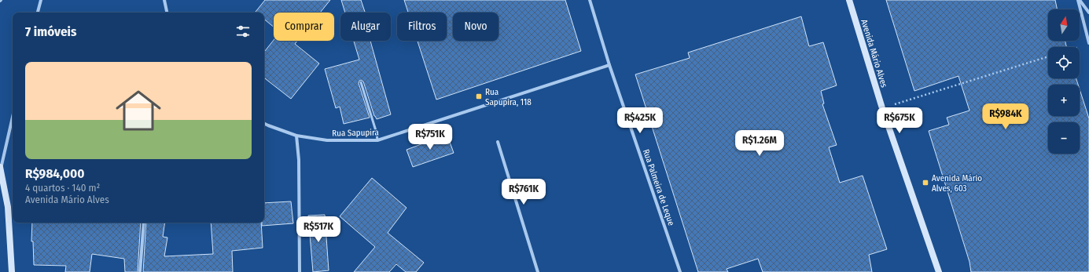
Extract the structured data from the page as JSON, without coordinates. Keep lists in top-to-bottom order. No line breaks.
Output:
{"streets":{"street":["Avenida Mário Alves","Rua Sapupira","Rua Palmeira de Leque"]},"crossings":[["Rua Sapupira","Rua Palmeira de Leque"]],"places":{"transit":["Rua Sapupira, 118","Avenida Mário Alves, 603"]},"north":"top","page":{"map_buttons":["+","−"],"chip":["Comprar","Alugar","Filtros","Novo"],"heading":"7 imóveis","list":[{"name":"R$984,000","note":"4 quartos · 140 m² · Avenida Mário Alves"}],"price":["R$984K","R$425K","R$675K","R$751K","R$1.26M","R$761K","R$517K"]}}
